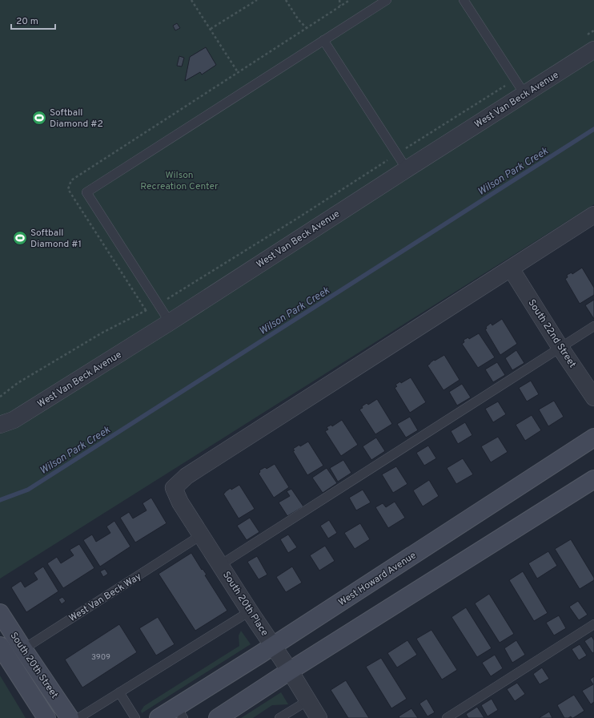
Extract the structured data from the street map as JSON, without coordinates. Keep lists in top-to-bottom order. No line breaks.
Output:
{"streets":{"main road":["West Howard Avenue","South 20th Street"],"street":["West Van Beck Avenue","South 22nd Street","South 20th Place"],"lane":["West Van Beck Way"]},"crossings":[["South 22nd Street","South 20th Place"],["West Howard Avenue","South 20th Place"],["West Van Beck Way","South 20th Place"],["West Van Beck Way","South 20th Street"]],"water":["Wilson Park Creek"],"parks":["Wilson Recreation Center"],"places":{"sports":["Softball Diamond #2","Softball Diamond #1"]},"house_numbers":["3909"],"scale_bar":"20 m"}
